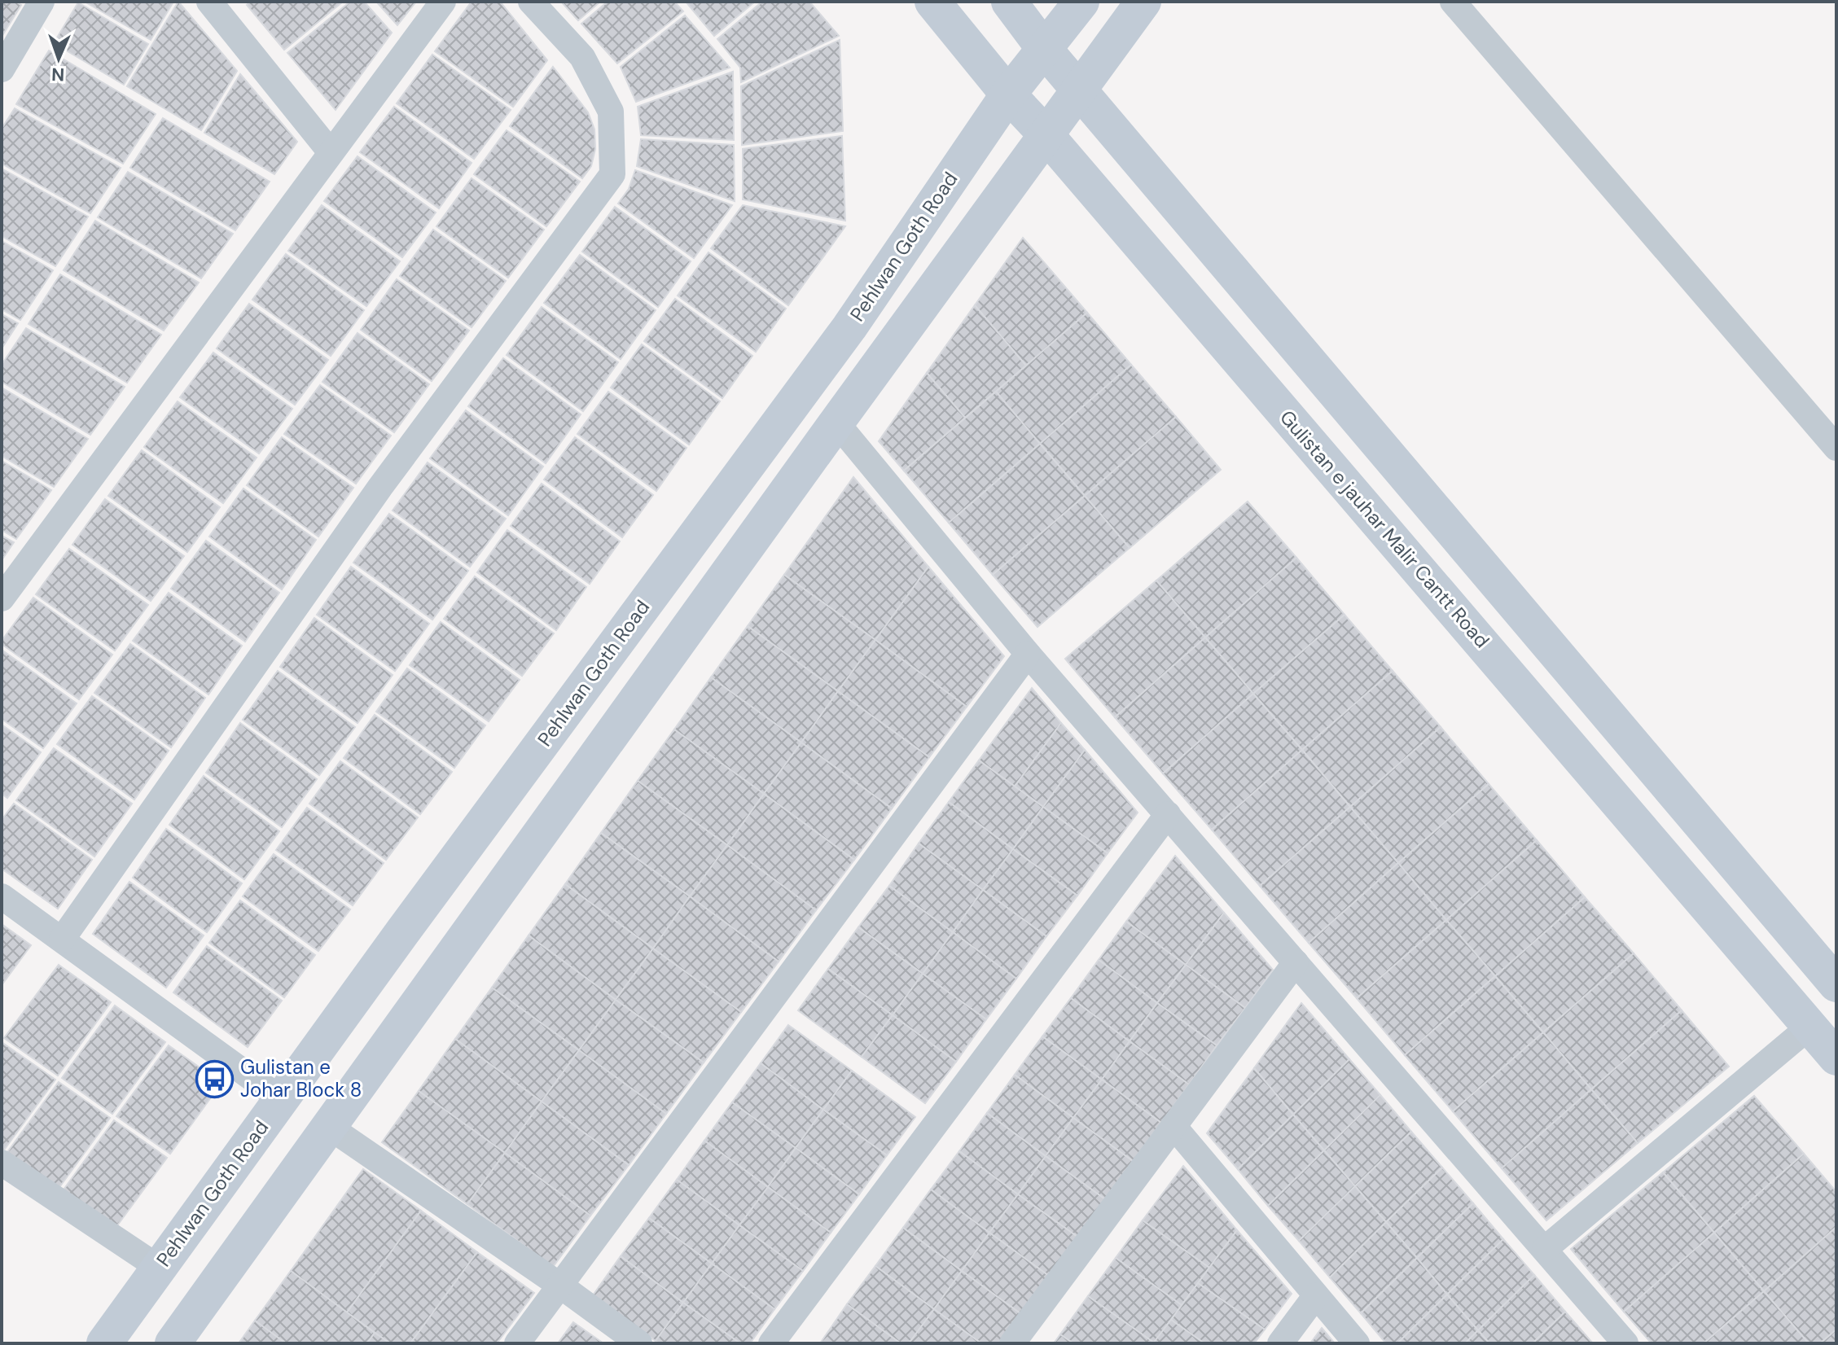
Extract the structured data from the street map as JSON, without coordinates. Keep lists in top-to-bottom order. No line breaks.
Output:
{"streets":{"main road":["Pehlwan Goth Road","Gulistan e jauhar Malir Cantt Road"]},"crossings":[["Pehlwan Goth Road","Gulistan e jauhar Malir Cantt Road"]],"places":{"bus stop":["Gulistan e Johar Block 8"]},"north":"bottom"}
